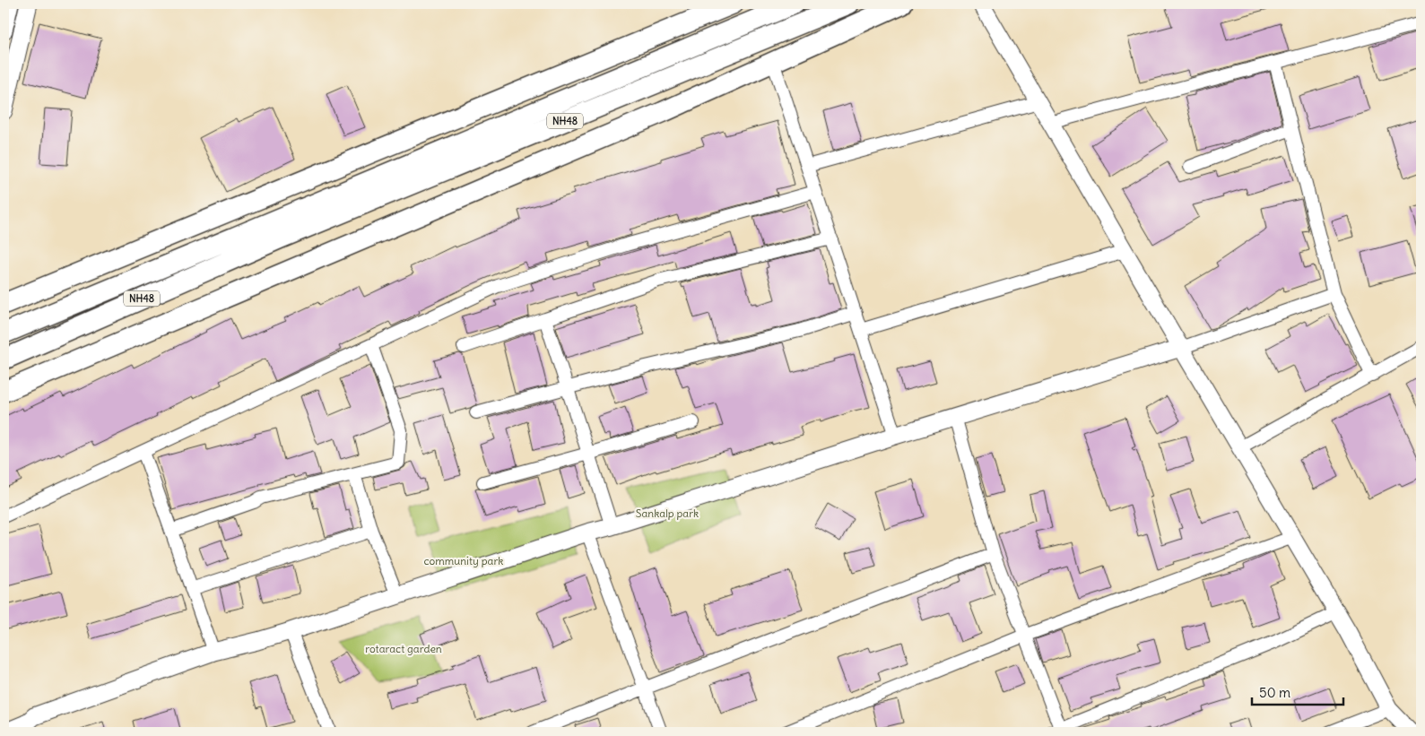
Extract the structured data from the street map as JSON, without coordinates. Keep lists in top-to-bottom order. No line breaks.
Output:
{"streets":{"highway":["NH48"]},"parks":["Sankalp park","community park","rotaract garden"],"scale_bar":"50 m"}
